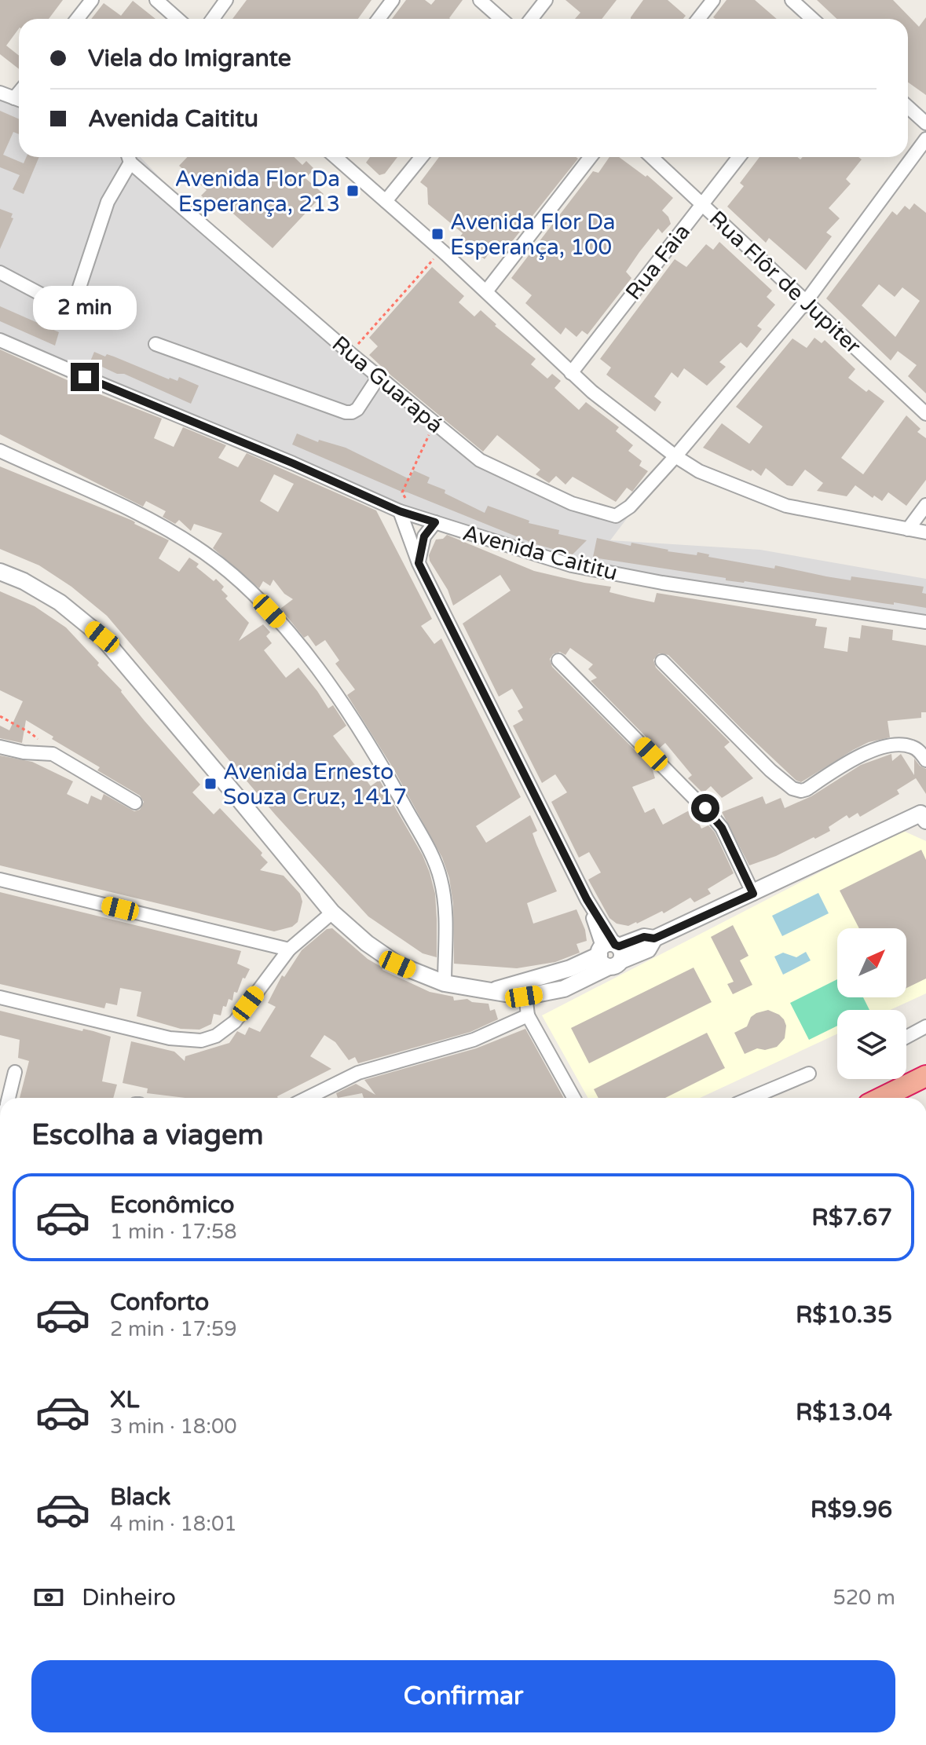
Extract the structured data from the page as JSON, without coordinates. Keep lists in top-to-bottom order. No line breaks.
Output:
{"streets":{"street":["Rua Faia","Rua Flôr de Jupiter","Rua Guarapá","Avenida Caititu"]},"crossings":[["Rua Faia","Rua Flôr de Jupiter"]],"places":{"transit":["Avenida Flor Da Esperança, 213","Avenida Flor Da Esperança, 100","Avenida Ernesto Souza Cruz, 1417"]},"north":"top right","page":{"banner":["Viela do Imigrante","Avenida Caititu"],"bubble":"2 min","heading":"Escolha a viagem","list":[{"name":"Econômico","note":"1 min · 17:58","value":"R$7.67"},{"name":"Conforto","note":"2 min · 17:59","value":"R$10.35"},{"name":"XL","note":"3 min · 18:00","value":"R$13.04"},{"name":"Black","note":"4 min · 18:01","value":"R$9.96"}],"pay":["Dinheiro","520 m"],"buttons":"Confirmar"}}
